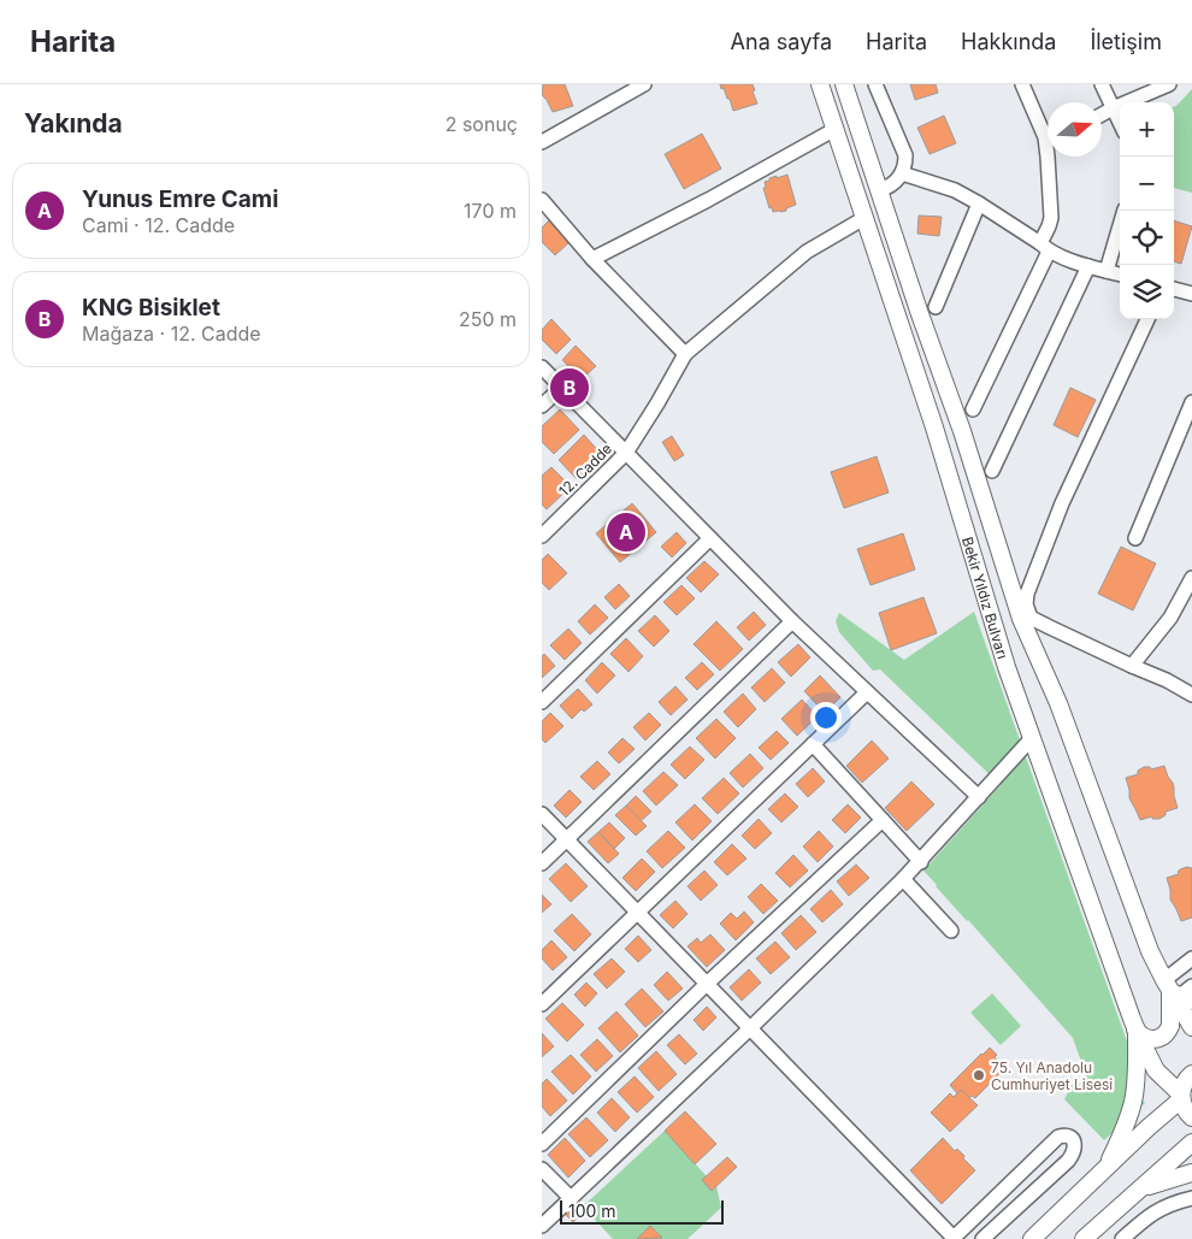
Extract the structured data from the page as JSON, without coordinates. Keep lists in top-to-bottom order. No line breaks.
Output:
{"streets":{"main road":["Bekir Yıldız Bulvarı"],"street":["12. Cadde"]},"crossings":[["12. Cadde","Bekir Yıldız Bulvarı"]],"places":["75. Yıl Anadolu Cumhuriyet Lisesi"],"scale_bar":"100 m","north":"right","page":{"header":"Harita","nav":["Ana sayfa","Harita","Hakkında","İletişim"],"heading":["Yakında","2 sonuç"],"map_buttons":["+","−"],"list":[{"mark":"A","name":"Yunus Emre Cami","note":"Cami · 12. Cadde","value":"170 m"},{"mark":"B","name":"KNG Bisiklet","note":"Mağaza · 12. Cadde","value":"250 m"}],"pins":["B","A"],"scale":"100 m"}}
